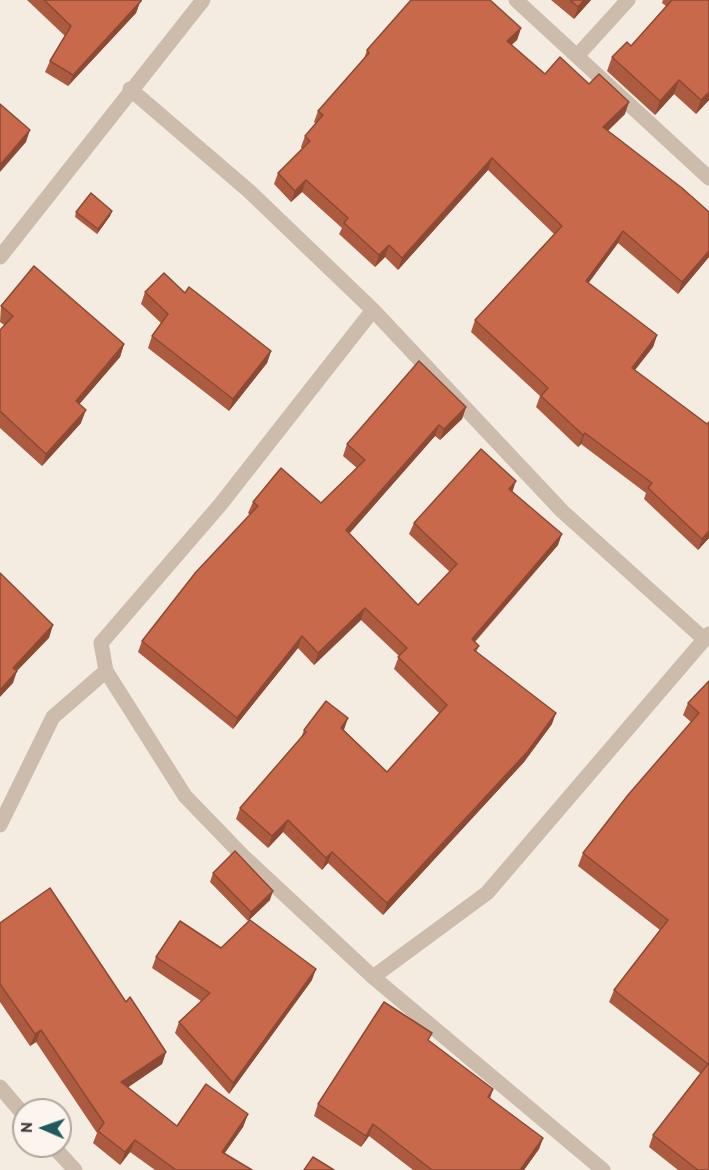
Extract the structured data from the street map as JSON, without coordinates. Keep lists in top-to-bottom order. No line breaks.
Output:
{"north":"left"}
